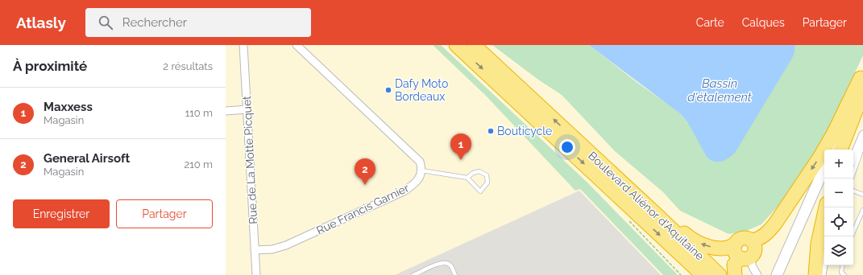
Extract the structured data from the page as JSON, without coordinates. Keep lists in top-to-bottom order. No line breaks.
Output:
{"streets":{"highway":["Boulevard Aliénor d'Aquitaine"],"street":["Rue de La Motte Picquet","Rue Francis Garnier"]},"crossings":[["Rue de La Motte Picquet","Rue Francis Garnier"]],"water":["Bassin d'étalement"],"places":["Dafy Moto Bordeaux","Bouticycle"],"page":{"header":"Atlasly","search":"Rechercher","nav":["Carte","Calques","Partager"],"heading":["À proximité","2 résultats"],"list":[{"mark":"1","name":"Maxxess","note":"Magasin","value":"110 m"},{"mark":"2","name":"General Airsoft","note":"Magasin","value":"210 m"}],"pins":["1","2"],"map_buttons":["+","−"],"buttons":["Enregistrer","Partager"]}}
